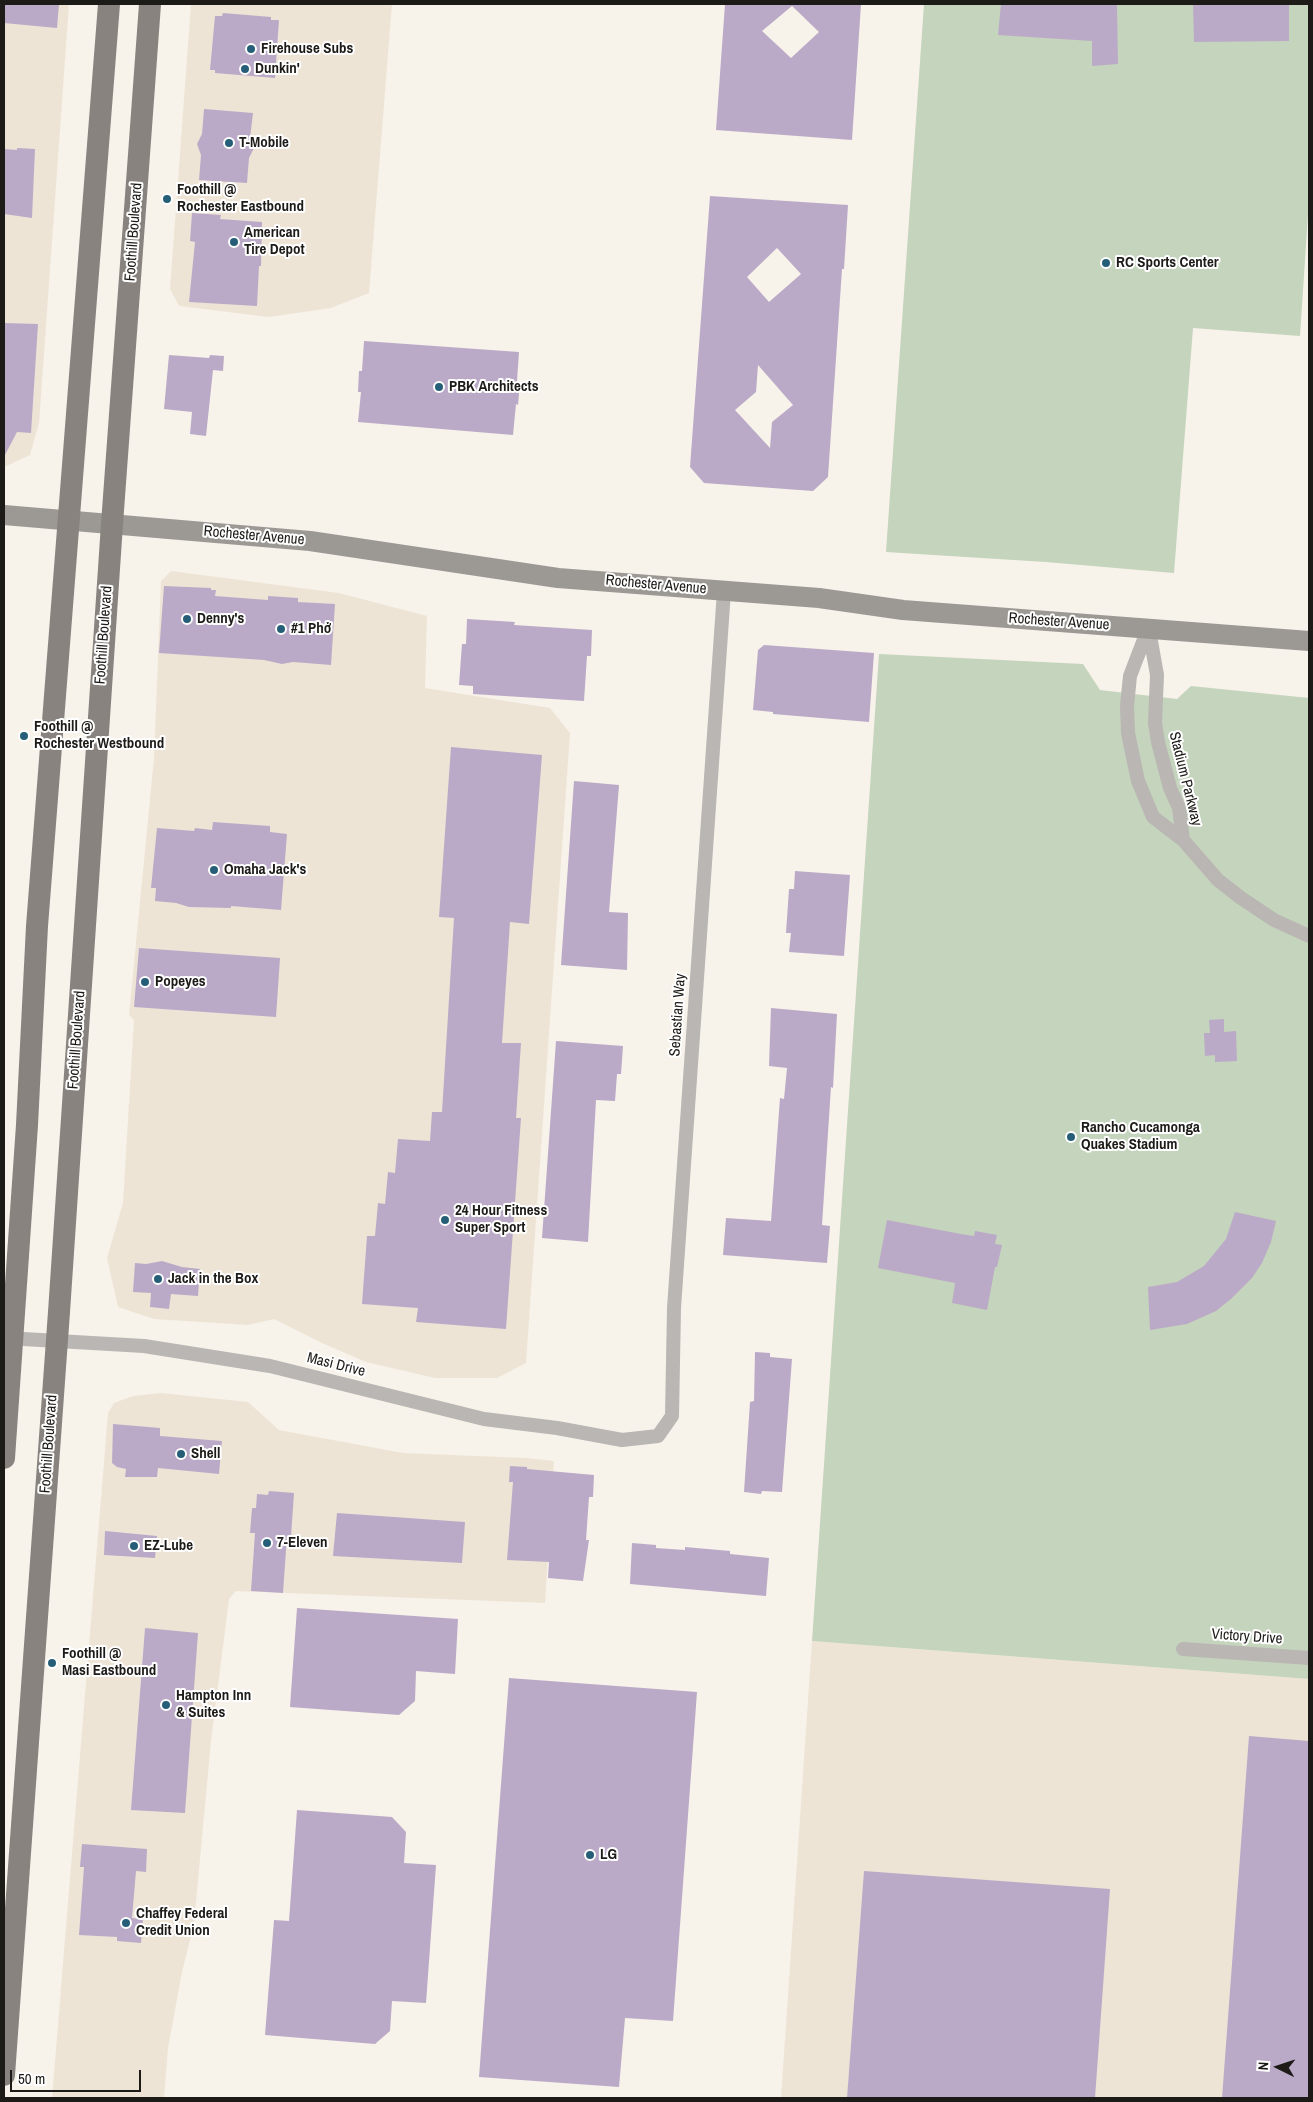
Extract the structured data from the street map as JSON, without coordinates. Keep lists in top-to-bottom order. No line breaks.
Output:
{"streets":{"main road":["Foothill Boulevard","Rochester Avenue"],"street":["Stadium Parkway","Sebastian Way","Masi Drive","Victory Drive"]},"crossings":[["Foothill Boulevard","Rochester Avenue"],["Foothill Boulevard","Masi Drive"],["Rochester Avenue","Stadium Parkway"],["Rochester Avenue","Sebastian Way"],["Sebastian Way","Masi Drive"]],"places":["Firehouse Subs","Dunkin'","T-Mobile","Foothill @ Rochester Eastbound","American Tire Depot","RC Sports Center","PBK Architects","Denny's","#1 Phở","Foothill @ Rochester Westbound","Omaha Jack's","Popeyes","Rancho Cucamonga Quakes Stadium","24 Hour Fitness Super Sport","Jack in the Box","Shell","7-Eleven","EZ-Lube","Foothill @ Masi Eastbound","Hampton Inn & Suites","LG","Chaffey Federal Credit Union"],"scale_bar":"50 m","north":"left"}
